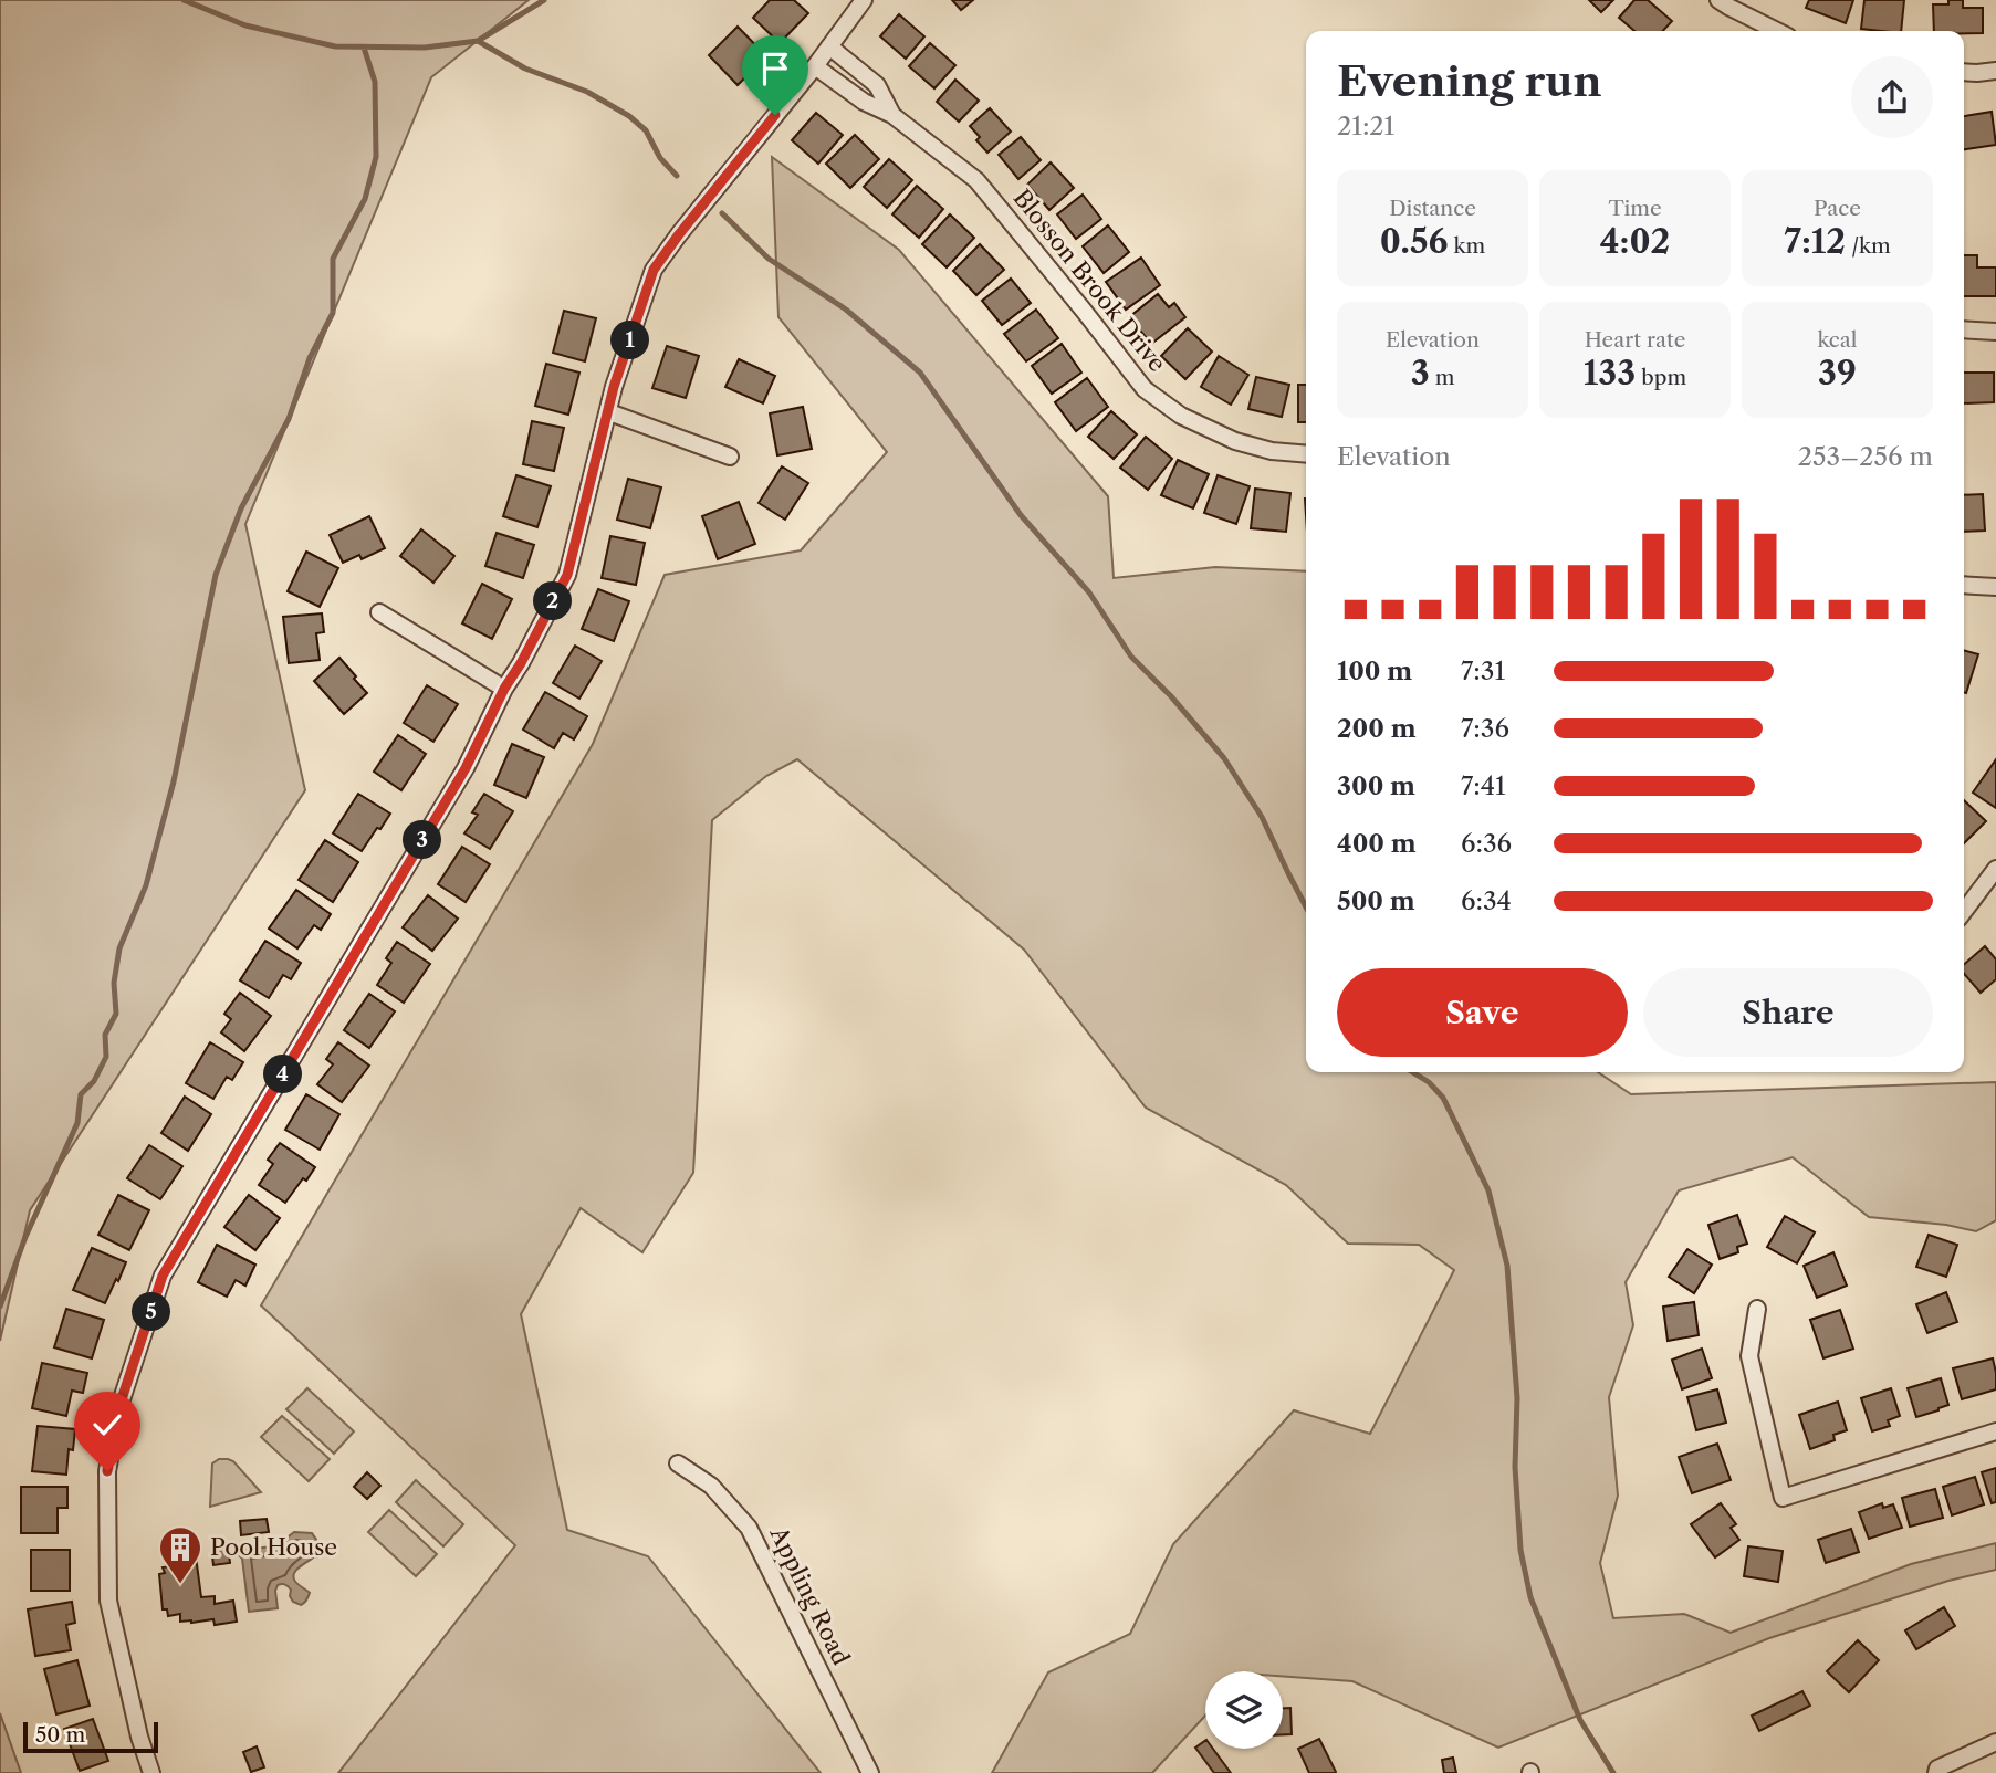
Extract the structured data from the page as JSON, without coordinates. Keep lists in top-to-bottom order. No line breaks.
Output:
{"streets":{"street":["Blosson Brook Drive","Appling Road"]},"places":{"building":["Pool House"]},"scale_bar":"50 m","page":{"heading":["Evening run","21:21"],"stats":[["Distance","0.56 km"],["Time","4:02"],["Pace","7:12 /km"],["Elevation","3 m"],["Heart rate","133 bpm"],["kcal","39"]],"pins":["1","2","3","4","5"],"chart":["Elevation","253–256 m"],"list":[{"name":"100 m","note":"7:31"},{"name":"200 m","note":"7:36"},{"name":"300 m","note":"7:41"},{"name":"400 m","note":"6:36"},{"name":"500 m","note":"6:34"}],"buttons":["Save","Share"],"scale":"50 m"}}
